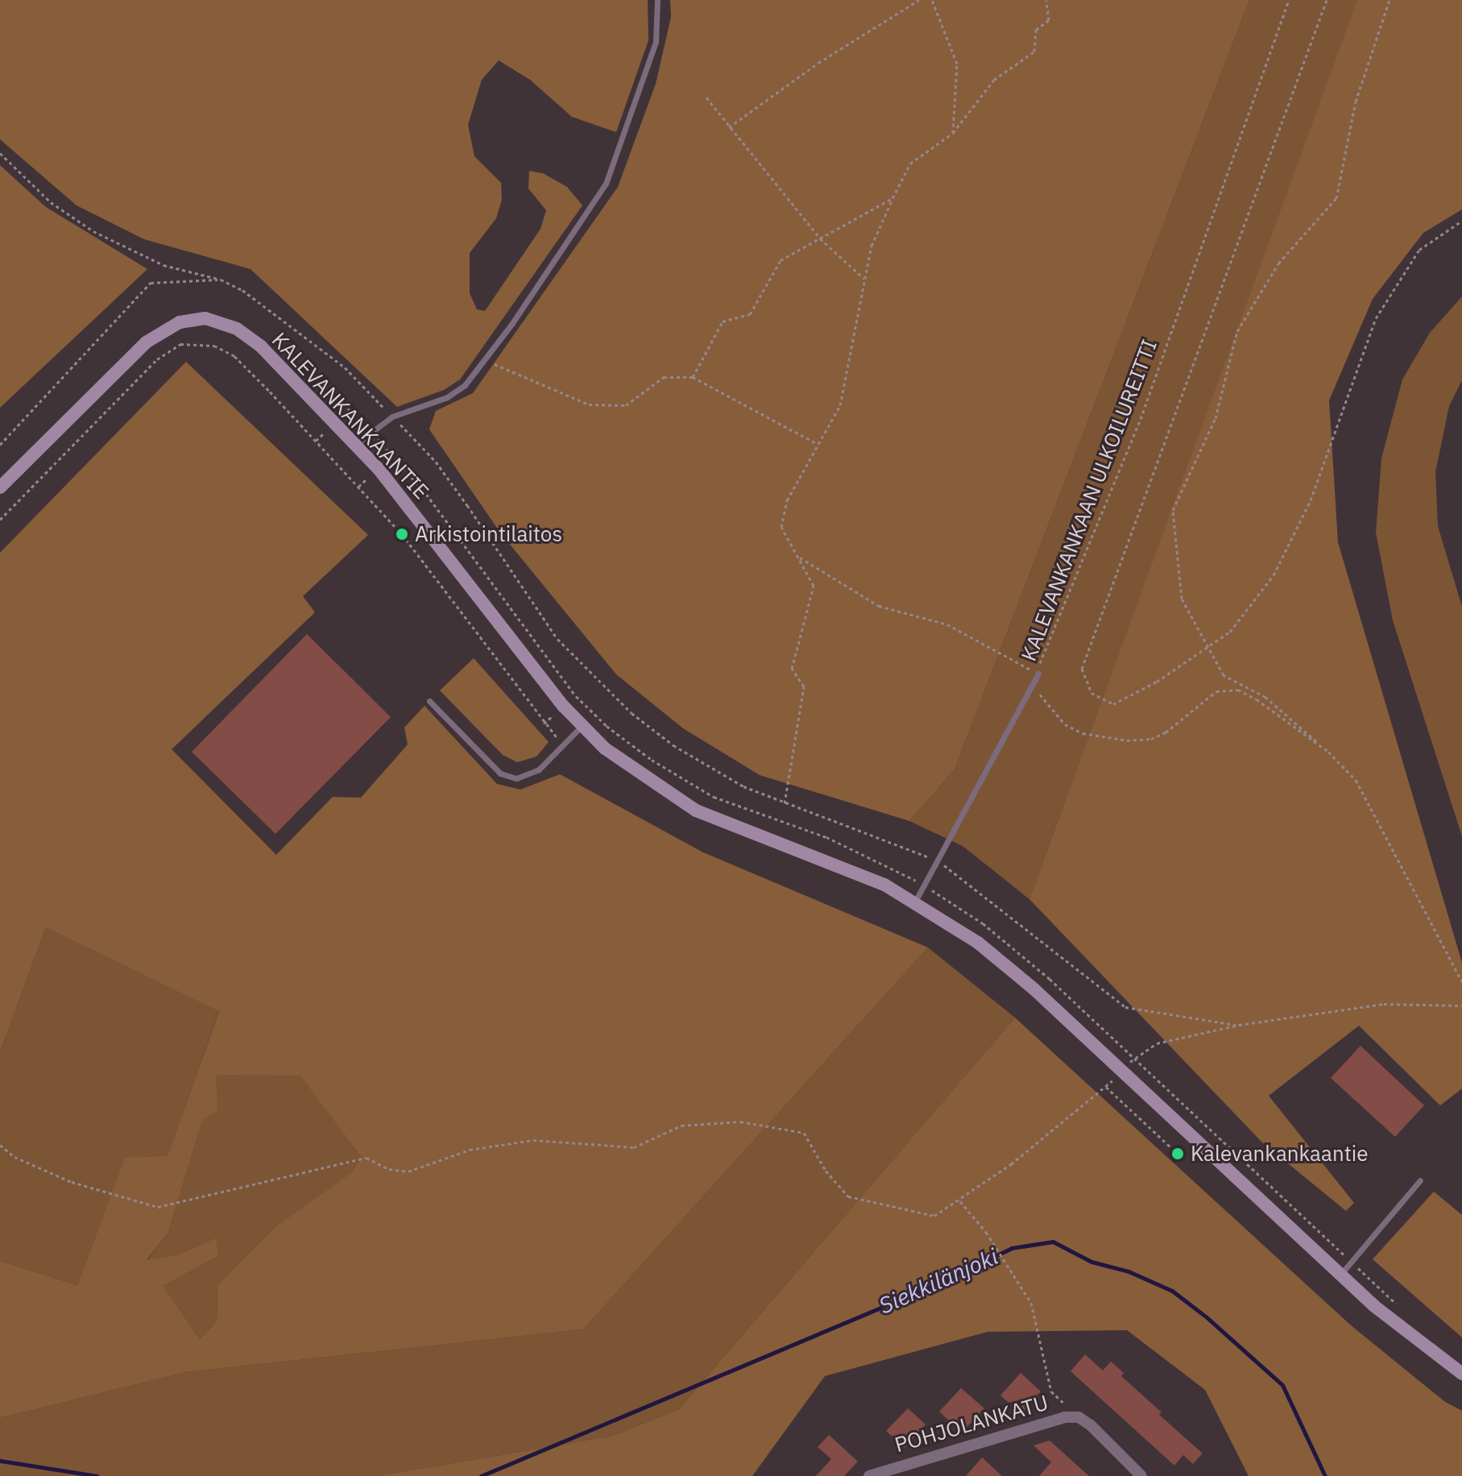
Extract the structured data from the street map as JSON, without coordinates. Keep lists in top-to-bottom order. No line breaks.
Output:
{"streets":{"street":["KALEVANKANKAANTIE","POHJOLANKATU"],"path":["KALEVANKANKAAN ULKOILUREITTI"]},"water":["Siekkilänjoki"],"places":["Arkistointilaitos","Kalevankankaantie"]}
